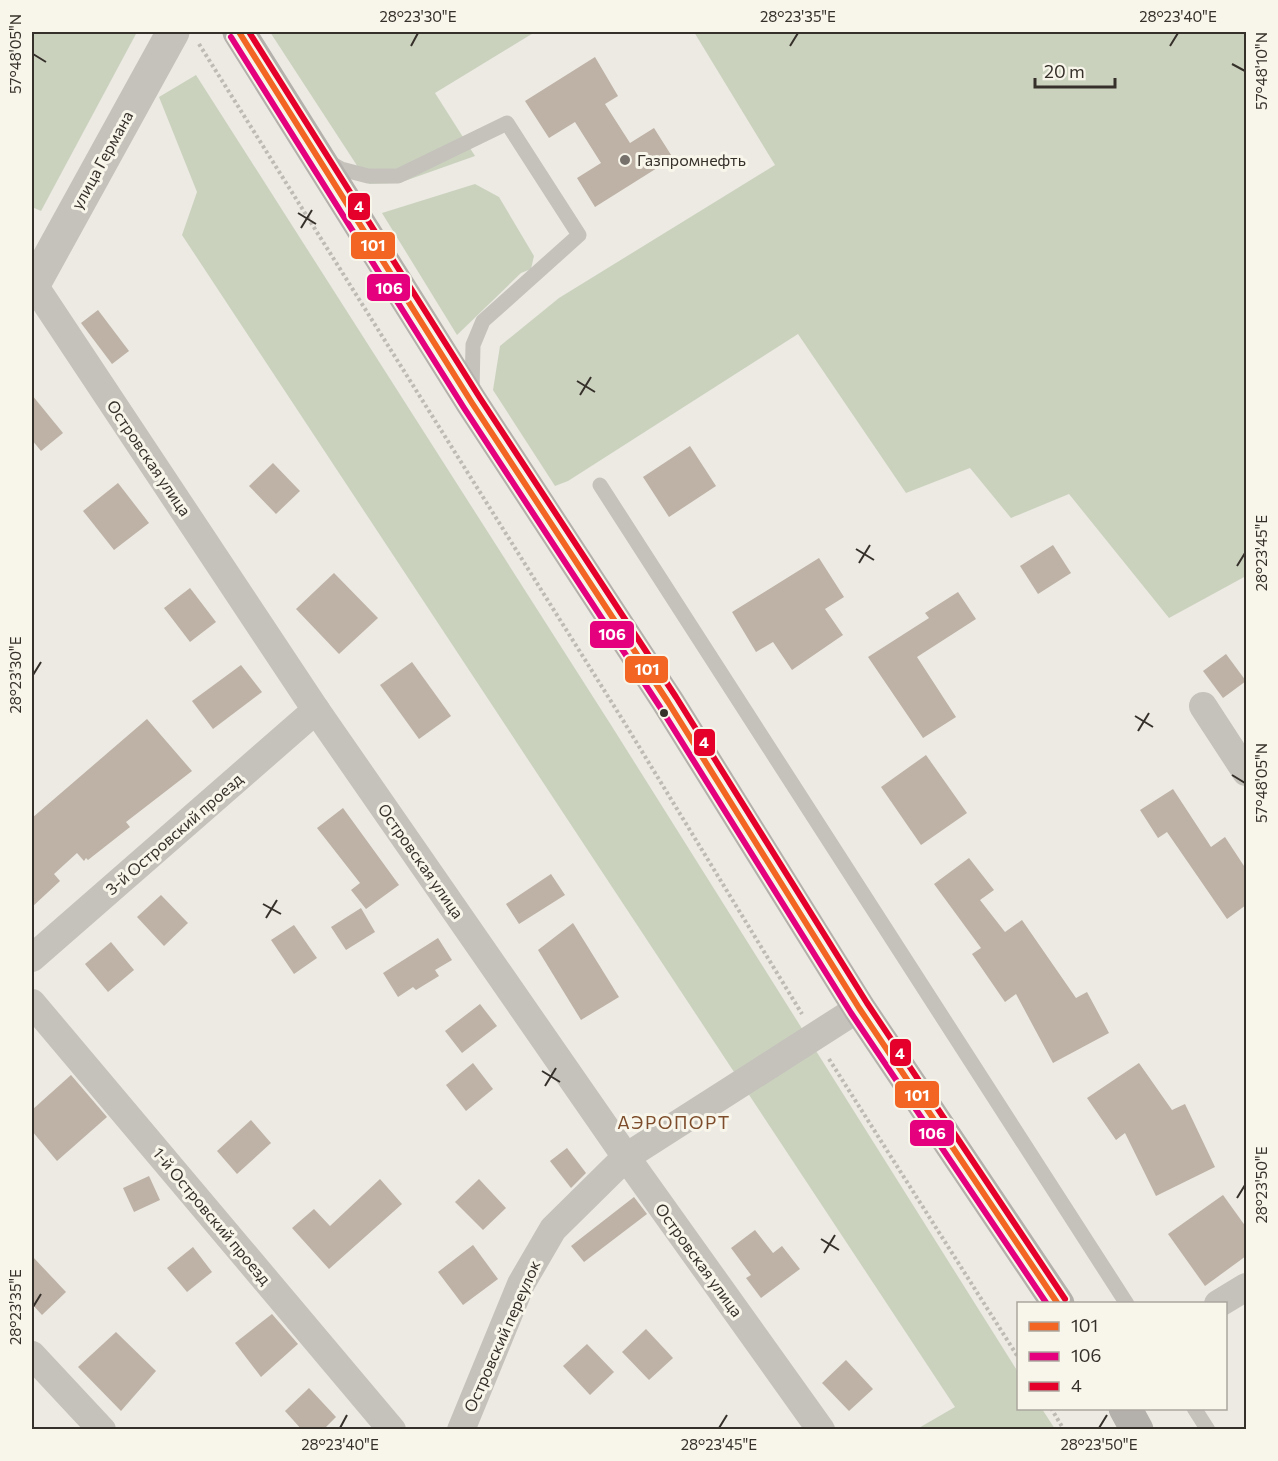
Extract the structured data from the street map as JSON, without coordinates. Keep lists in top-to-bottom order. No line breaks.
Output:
{"streets":{"street":["улица Германа","Островская улица","3-й Островский проезд","1-й Островский проезд","Островский переулок"]},"crossings":[["улица Германа","Островская улица"],["Островская улица","3-й Островский проезд"],["Островская улица","Островский переулок"]],"districts":["АЭРОПОРТ"],"places":["Газпромнефть"],"lines":["transit line 101","transit line 4","transit line 106"],"legend":["101","106","4"],"scale_bar":"20 m","coordinates":["28°23'30\"E","28°23'35\"E","28°23'40\"E","57°48'05\"N","57°48'10\"N","28°23'45\"E","28°23'50\"E"]}
